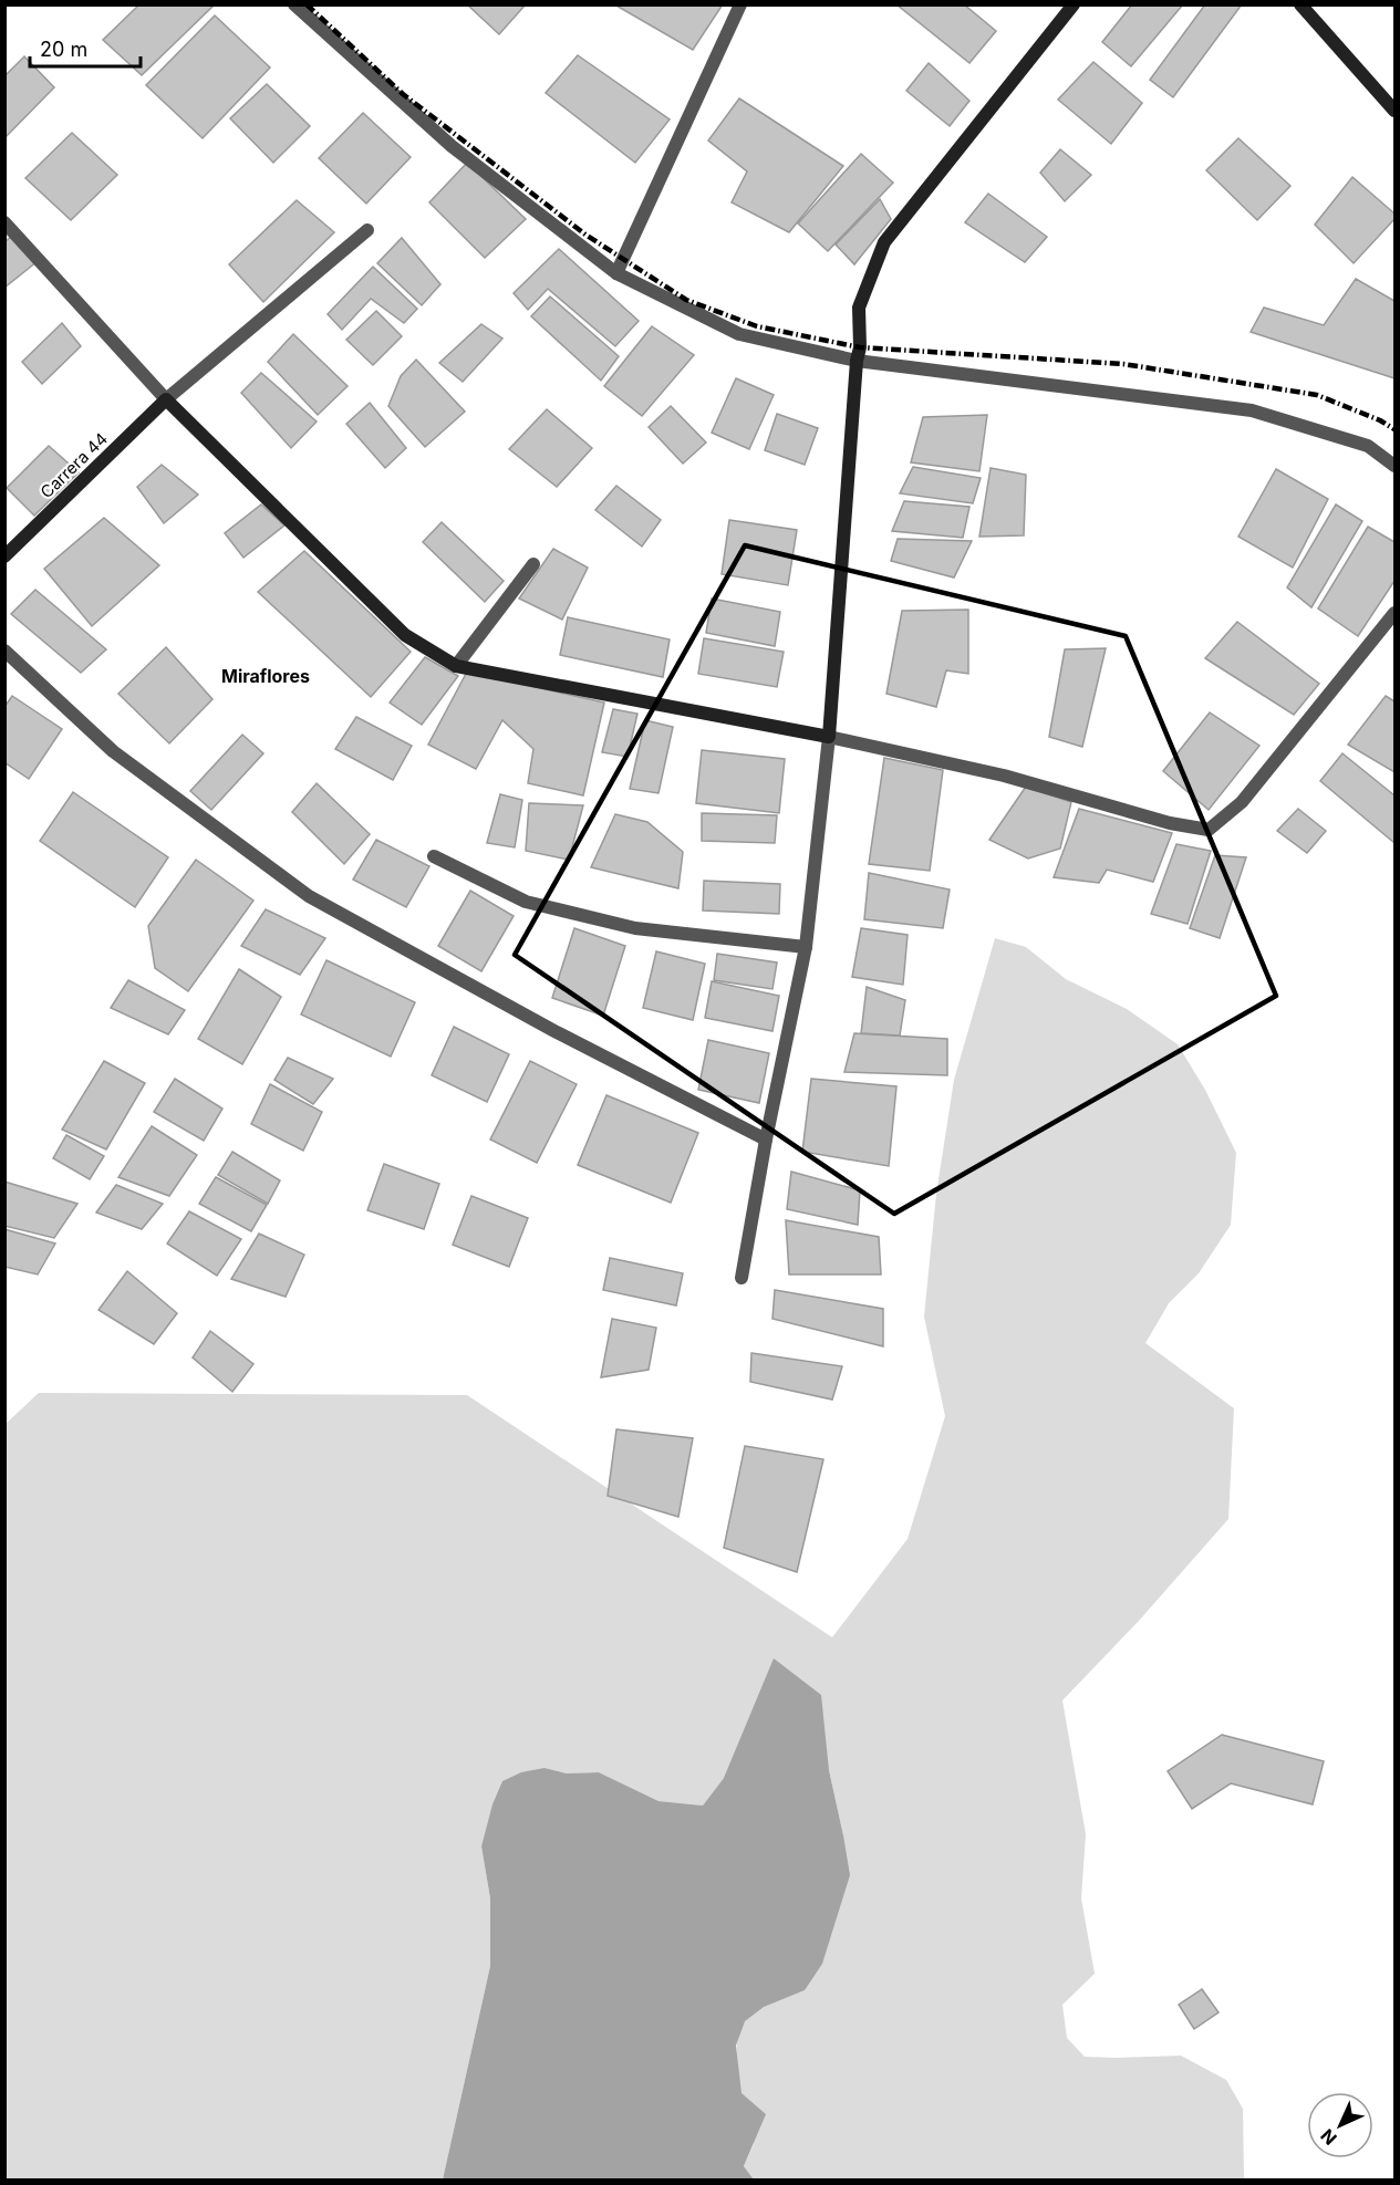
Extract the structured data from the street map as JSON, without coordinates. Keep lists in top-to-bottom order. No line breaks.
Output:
{"streets":{"main road":["Carrera 44"]},"districts":["Miraflores"],"scale_bar":"20 m","north":"bottom left"}
